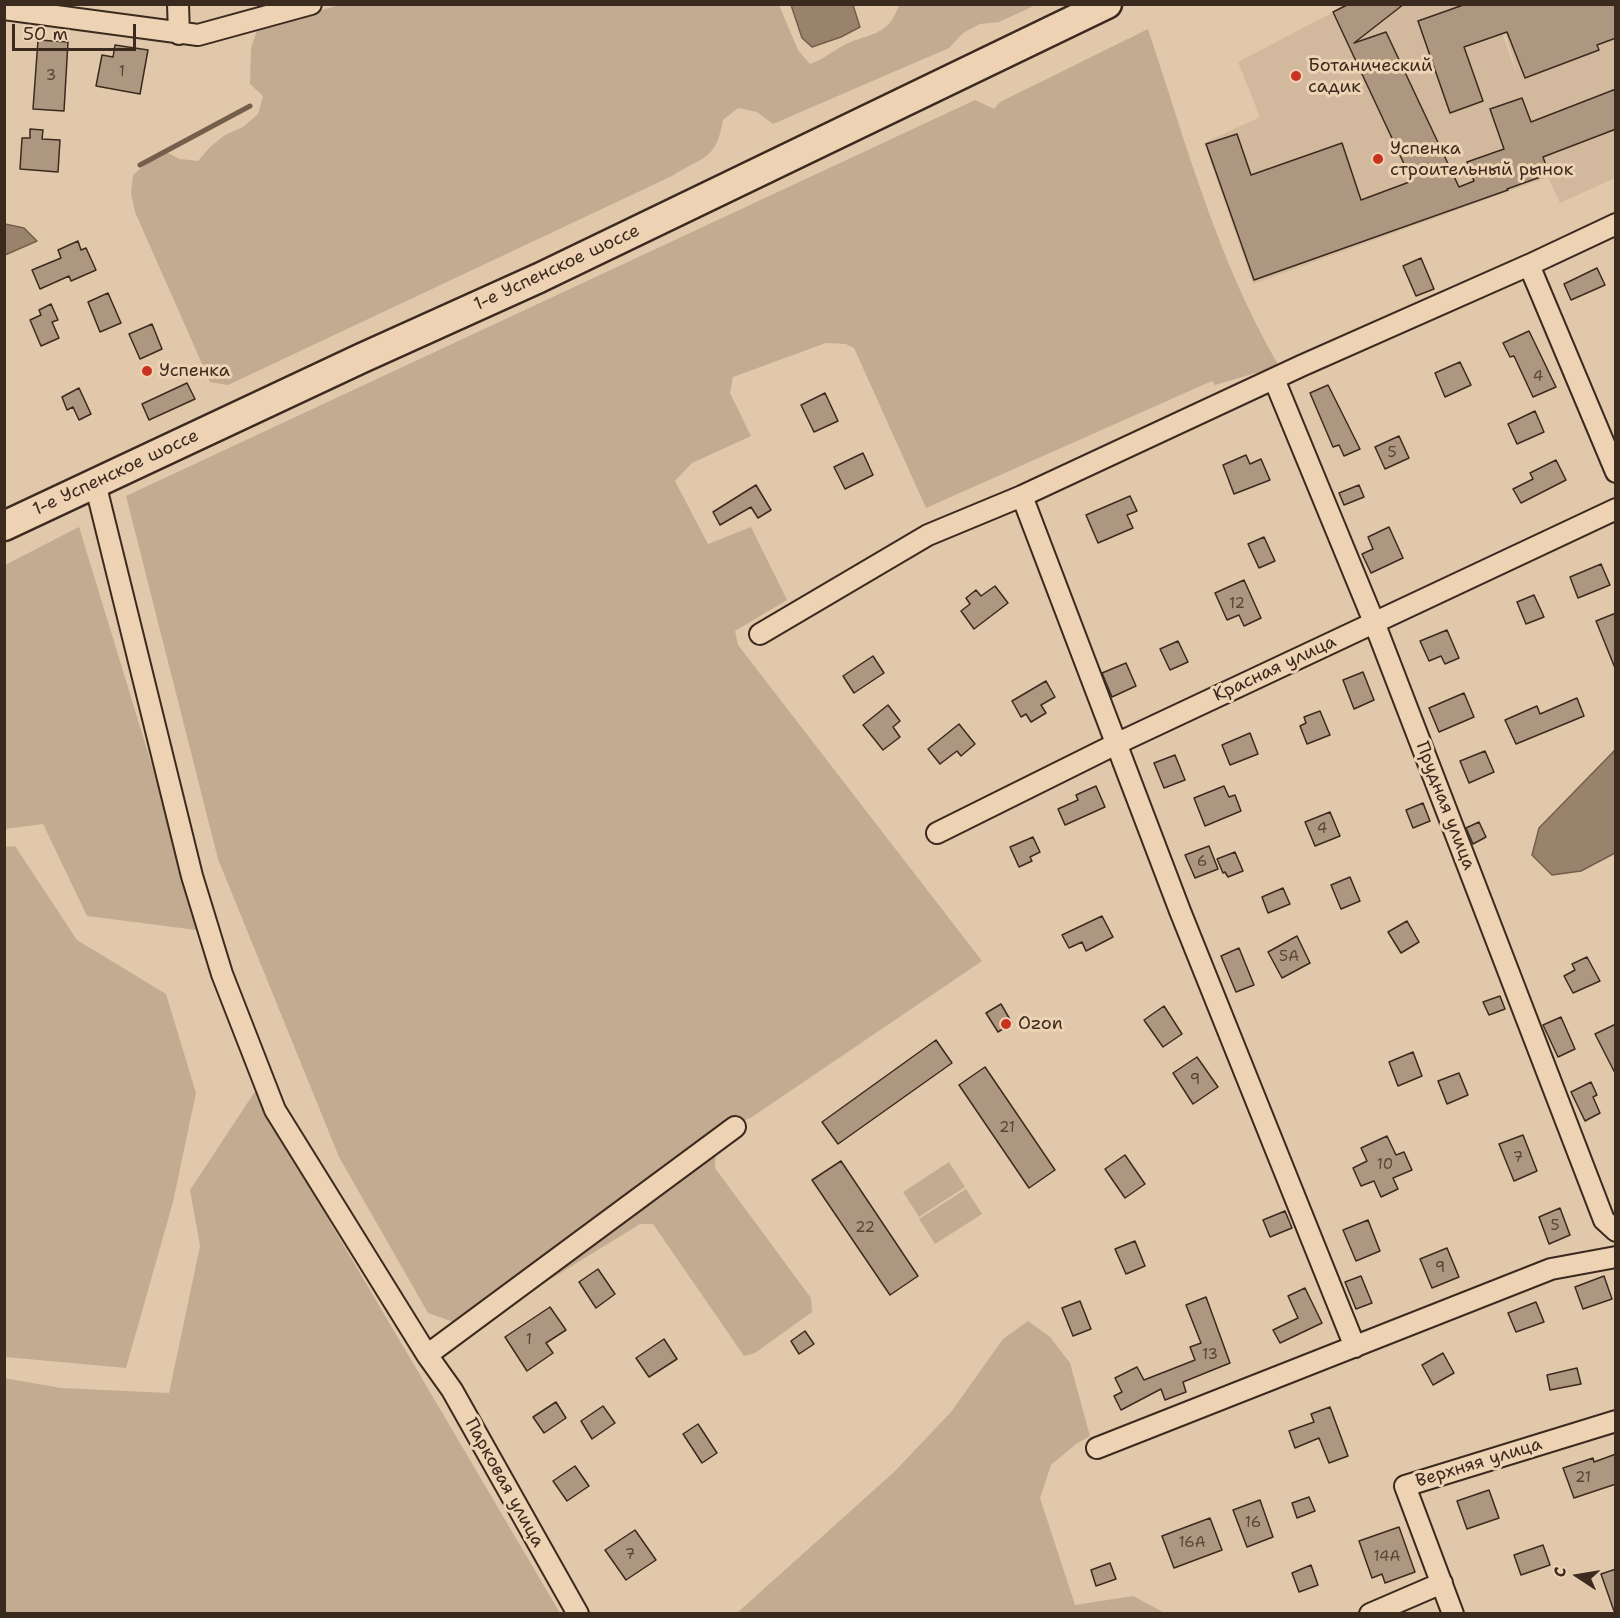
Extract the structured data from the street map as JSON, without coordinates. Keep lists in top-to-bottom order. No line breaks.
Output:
{"streets":{"main road":["1-е Успенское шоссе"],"street":["Красная улица","Прудная улица","Верхняя улица","Парковая улица"]},"crossings":[["1-е Успенское шоссе","Парковая улица"],["Красная улица","Прудная улица"]],"places":["Ботанический садик","Успенка строительный рынок","Успенка","Ozon"],"house_numbers":["1","3","4","5","12","4","6","5А","9","21","7","10","5","22","9","1","13","21","16","16А","7","14А"],"scale_bar":"50 m","north":"left"}
